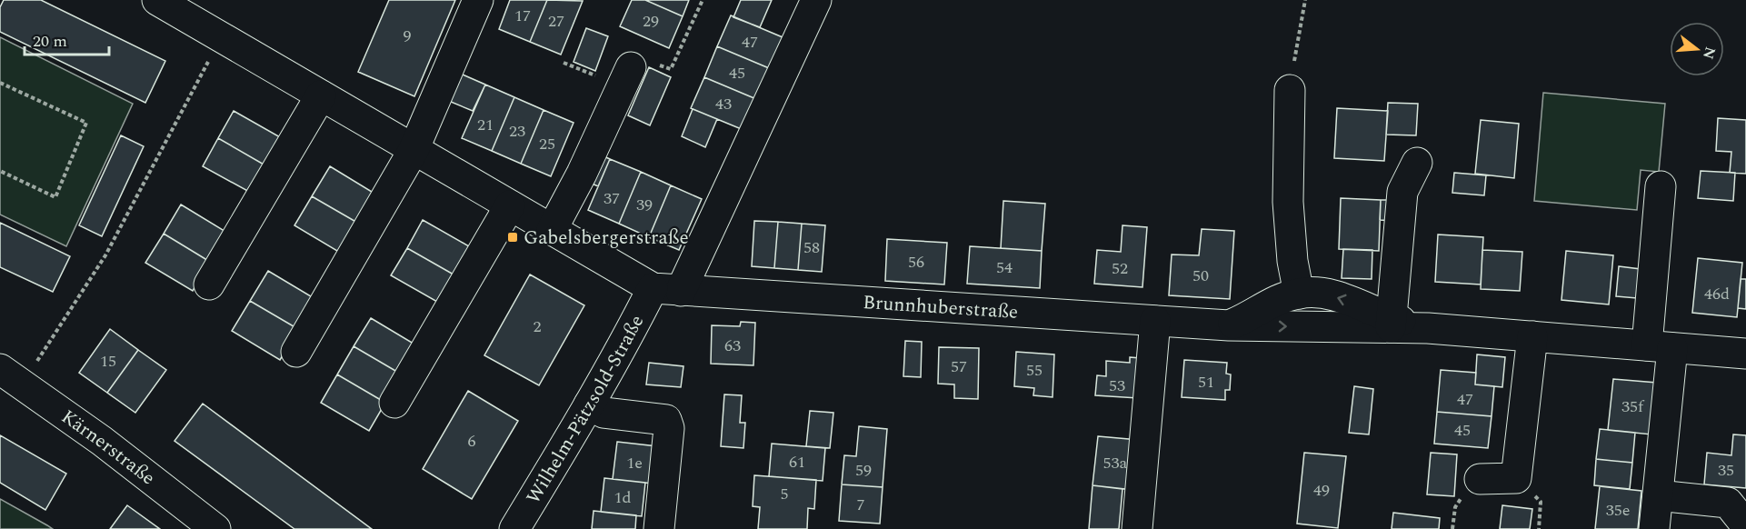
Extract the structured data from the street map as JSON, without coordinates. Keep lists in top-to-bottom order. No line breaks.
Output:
{"streets":{"street":["Brunnhuberstraße","Wilhelm-Pätzsold-Straße","Kärnerstraße"]},"crossings":[["Brunnhuberstraße","Wilhelm-Pätzsold-Straße"]],"places":{"transit":["Gabelsbergerstraße"]},"house_numbers":["17","27","29","9","47","45","43","21","23","25","37","39","58","56","54","52","50","46d","2","63","15","57","55","51","53","47","35f","45","6","61","1e","53a","59","35","49","5","1d","7","35e"],"scale_bar":"20 m","north":"right"}
